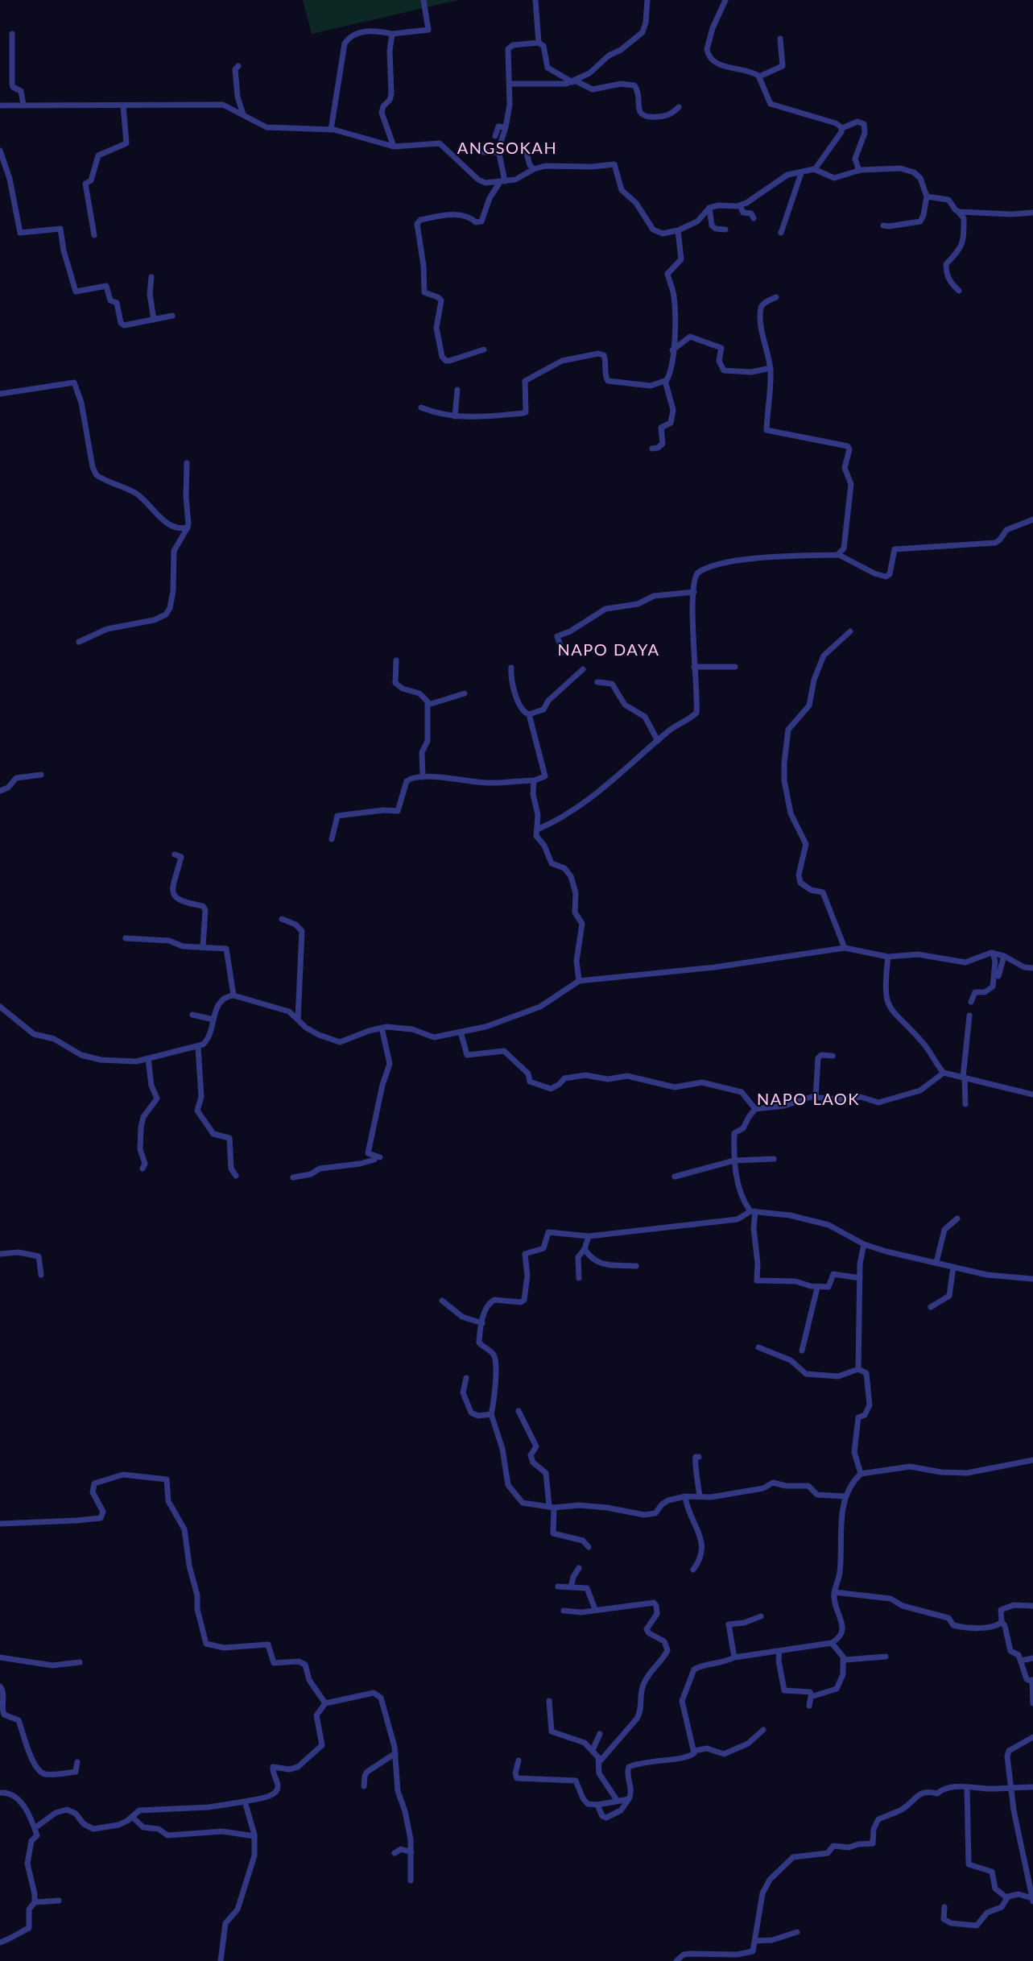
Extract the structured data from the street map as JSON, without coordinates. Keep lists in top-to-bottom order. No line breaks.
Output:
{"districts":["ANGSOKAH","NAPO DAYA","NAPO LAOK"]}
